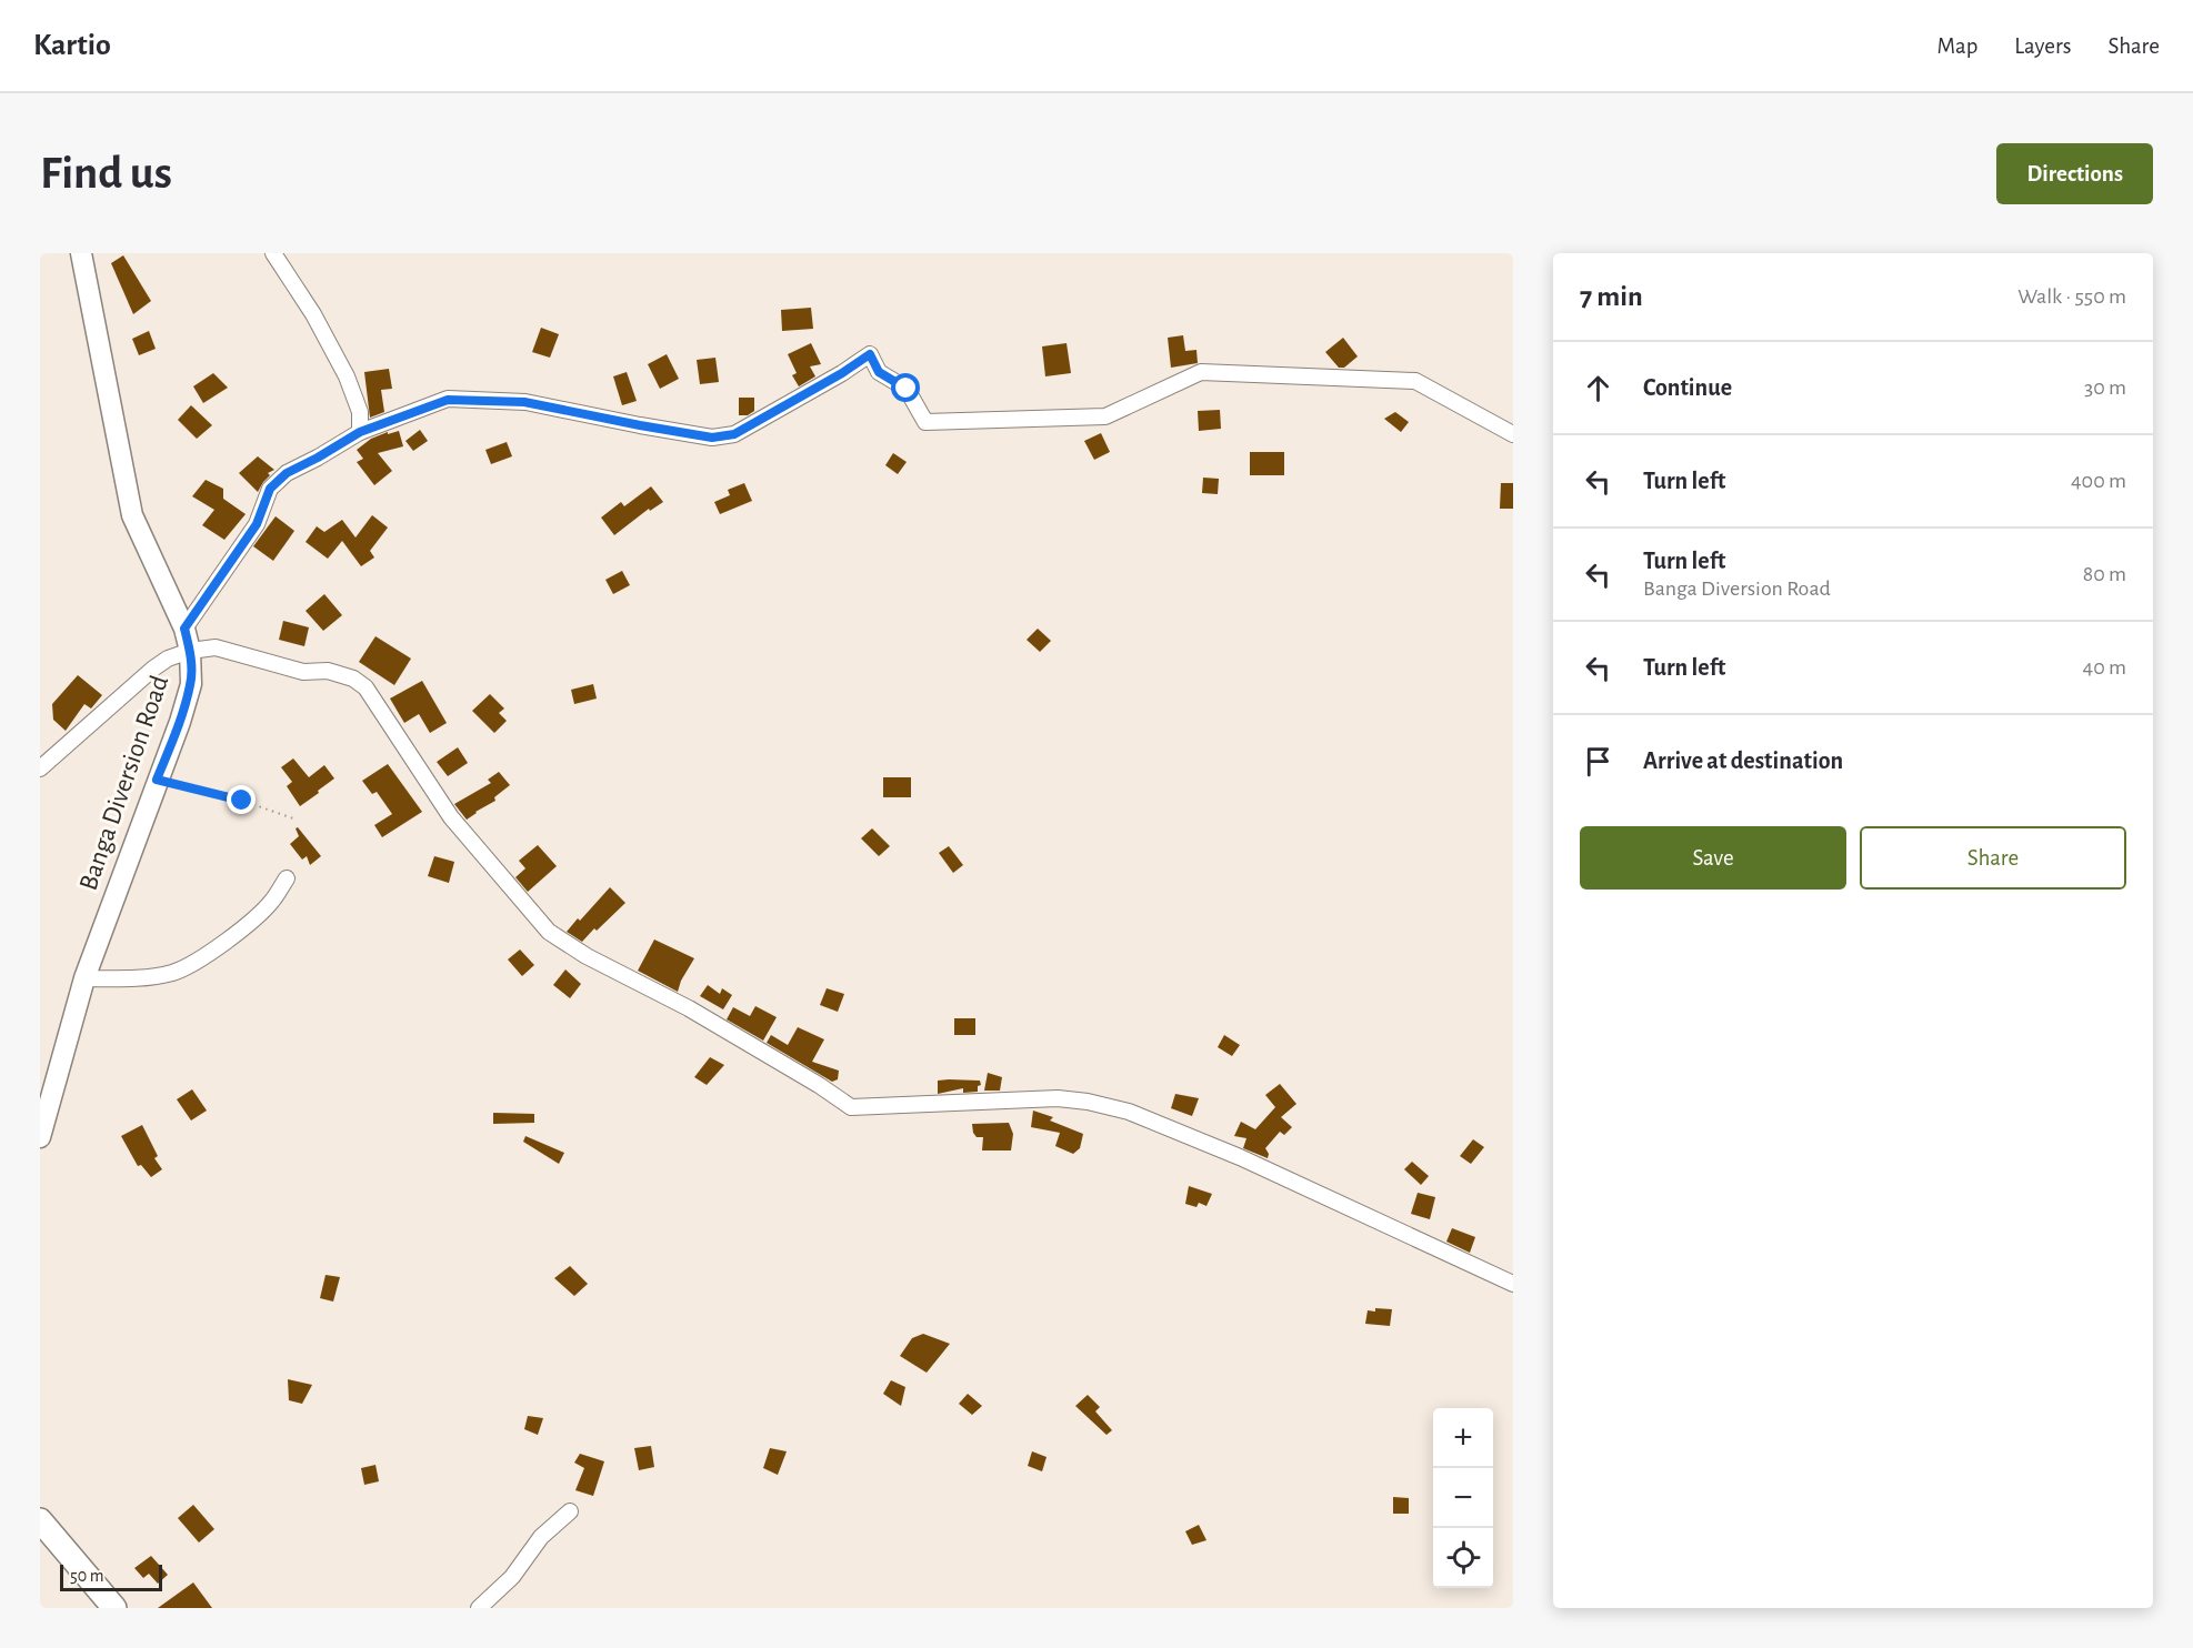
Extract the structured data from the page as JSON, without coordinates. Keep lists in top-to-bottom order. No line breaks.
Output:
{"streets":{"main road":["Banga Diversion Road"]},"scale_bar":"50 m","page":{"header":"Kartio","nav":["Map","Layers","Share"],"buttons":["Directions",["Save","Share"]],"title":"Find us","heading":["7 min","Walk · 550 m"],"list":[["Continue","30 m"],["Turn left","400 m"],["Turn left","Banga Diversion Road","80 m"],["Turn left","40 m"],"Arrive at destination"],"map_buttons":["+","−"],"scale":"50 m"}}
